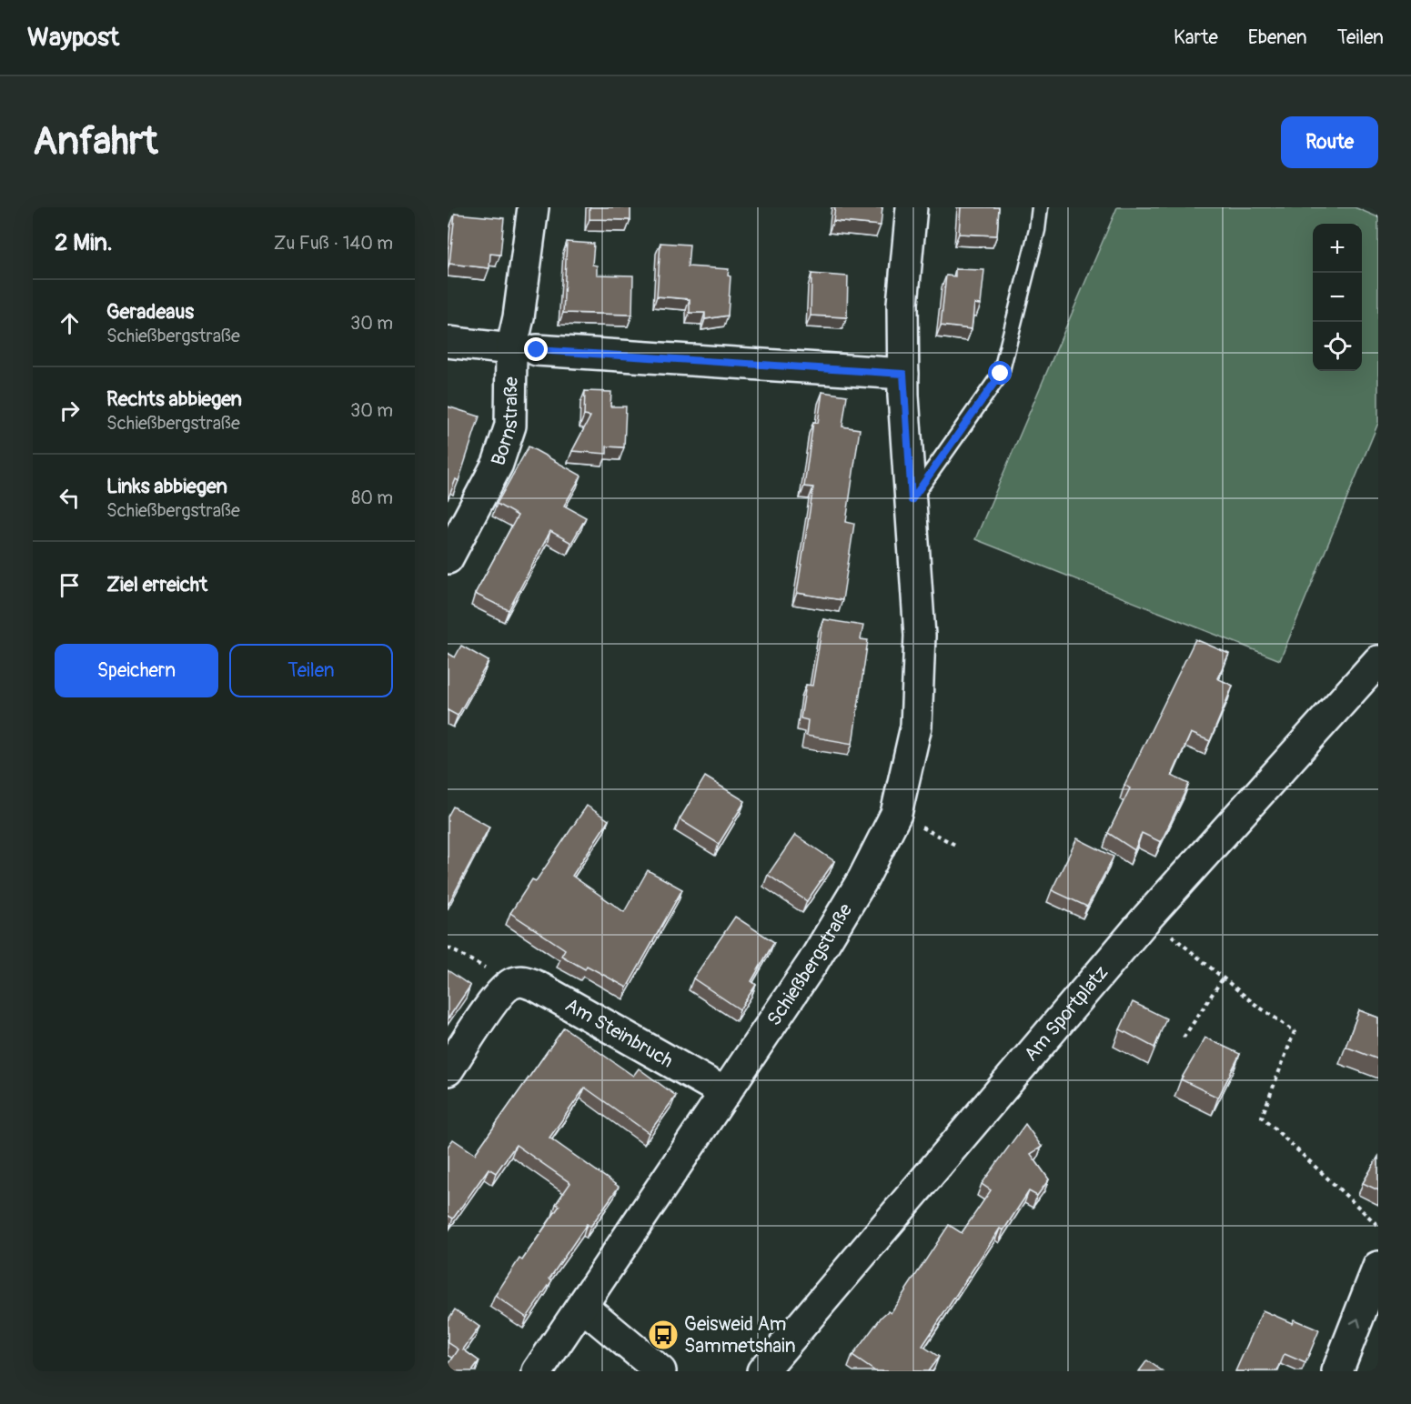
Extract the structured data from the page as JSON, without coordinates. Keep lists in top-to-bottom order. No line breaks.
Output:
{"streets":{"street":["Bornstraße","Schießbergstraße","Am Sportplatz","Am Steinbruch"]},"crossings":[["Schießbergstraße","Am Steinbruch"]],"places":{"bus stop":["Geisweid Am Sammetshain"]},"page":{"header":"Waypost","nav":["Karte","Ebenen","Teilen"],"buttons":["Route",["Speichern","Teilen"]],"title":"Anfahrt","heading":["2 Min.","Zu Fuß · 140 m"],"map_buttons":["+","−"],"list":[["Geradeaus","Schießbergstraße","30 m"],["Rechts abbiegen","Schießbergstraße","30 m"],["Links abbiegen","Schießbergstraße","80 m"],"Ziel erreicht"]}}
